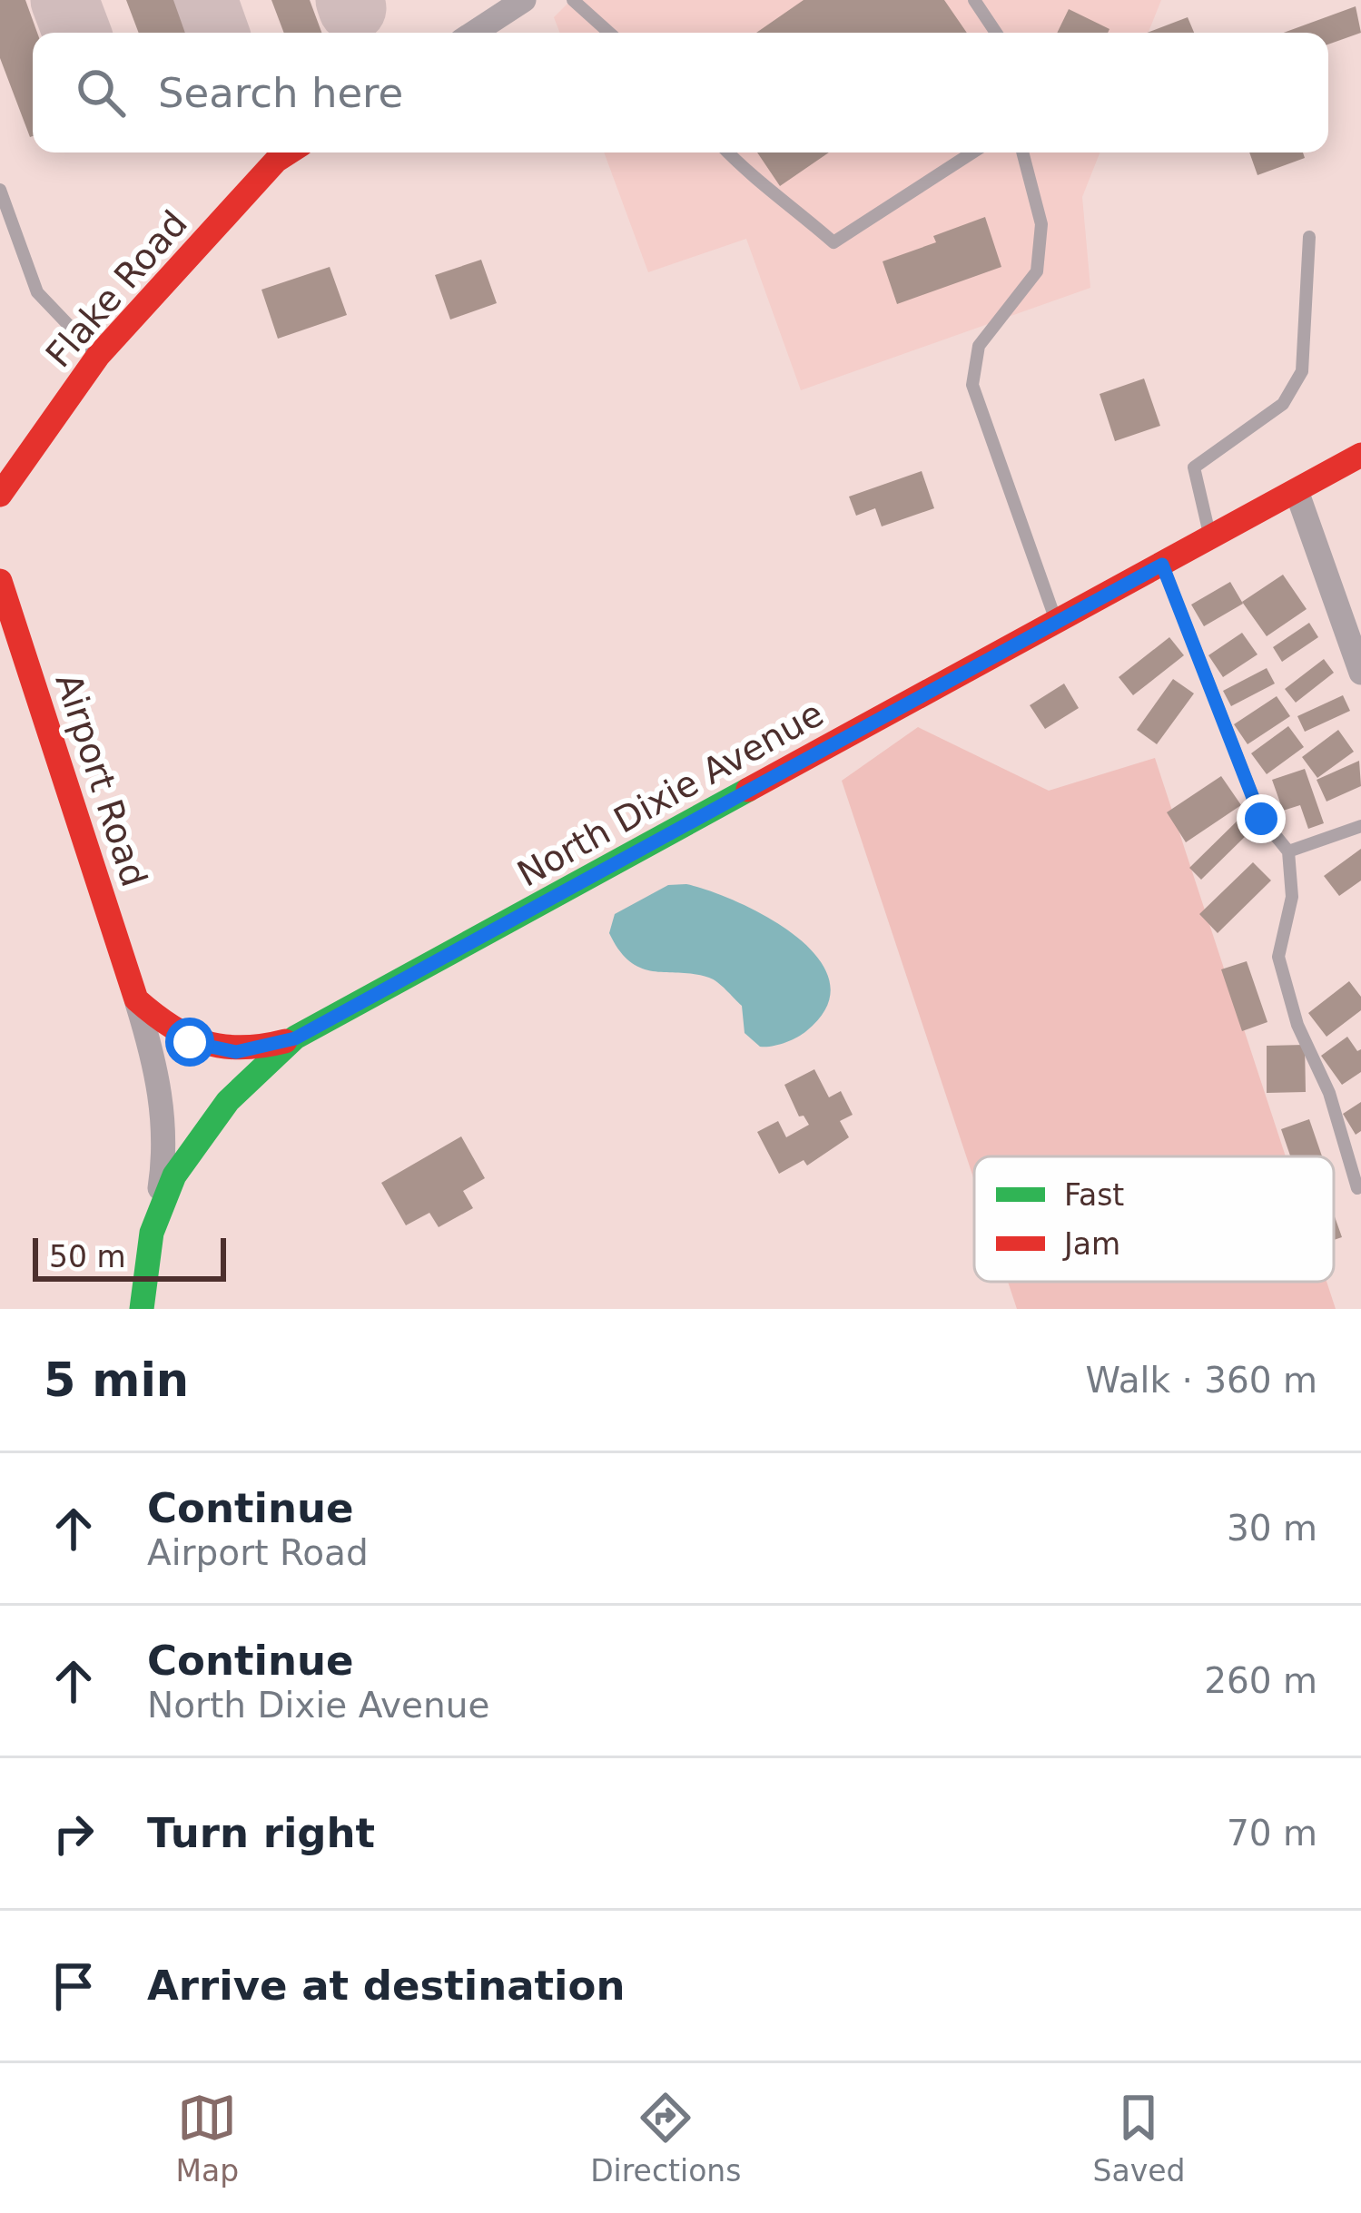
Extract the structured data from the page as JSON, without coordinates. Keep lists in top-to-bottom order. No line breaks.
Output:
{"streets":{"street":["Flake Road","Airport Road","North Dixie Avenue"]},"crossings":[["Airport Road","North Dixie Avenue"]],"legend":["Fast","Jam"],"scale_bar":"50 m","page":{"search":"Search here","scale":"50 m","heading":["5 min","Walk · 360 m"],"list":[["Continue","Airport Road","30 m"],["Continue","North Dixie Avenue","260 m"],["Turn right","70 m"],"Arrive at destination"],"nav":["Map","Directions","Saved"]}}
